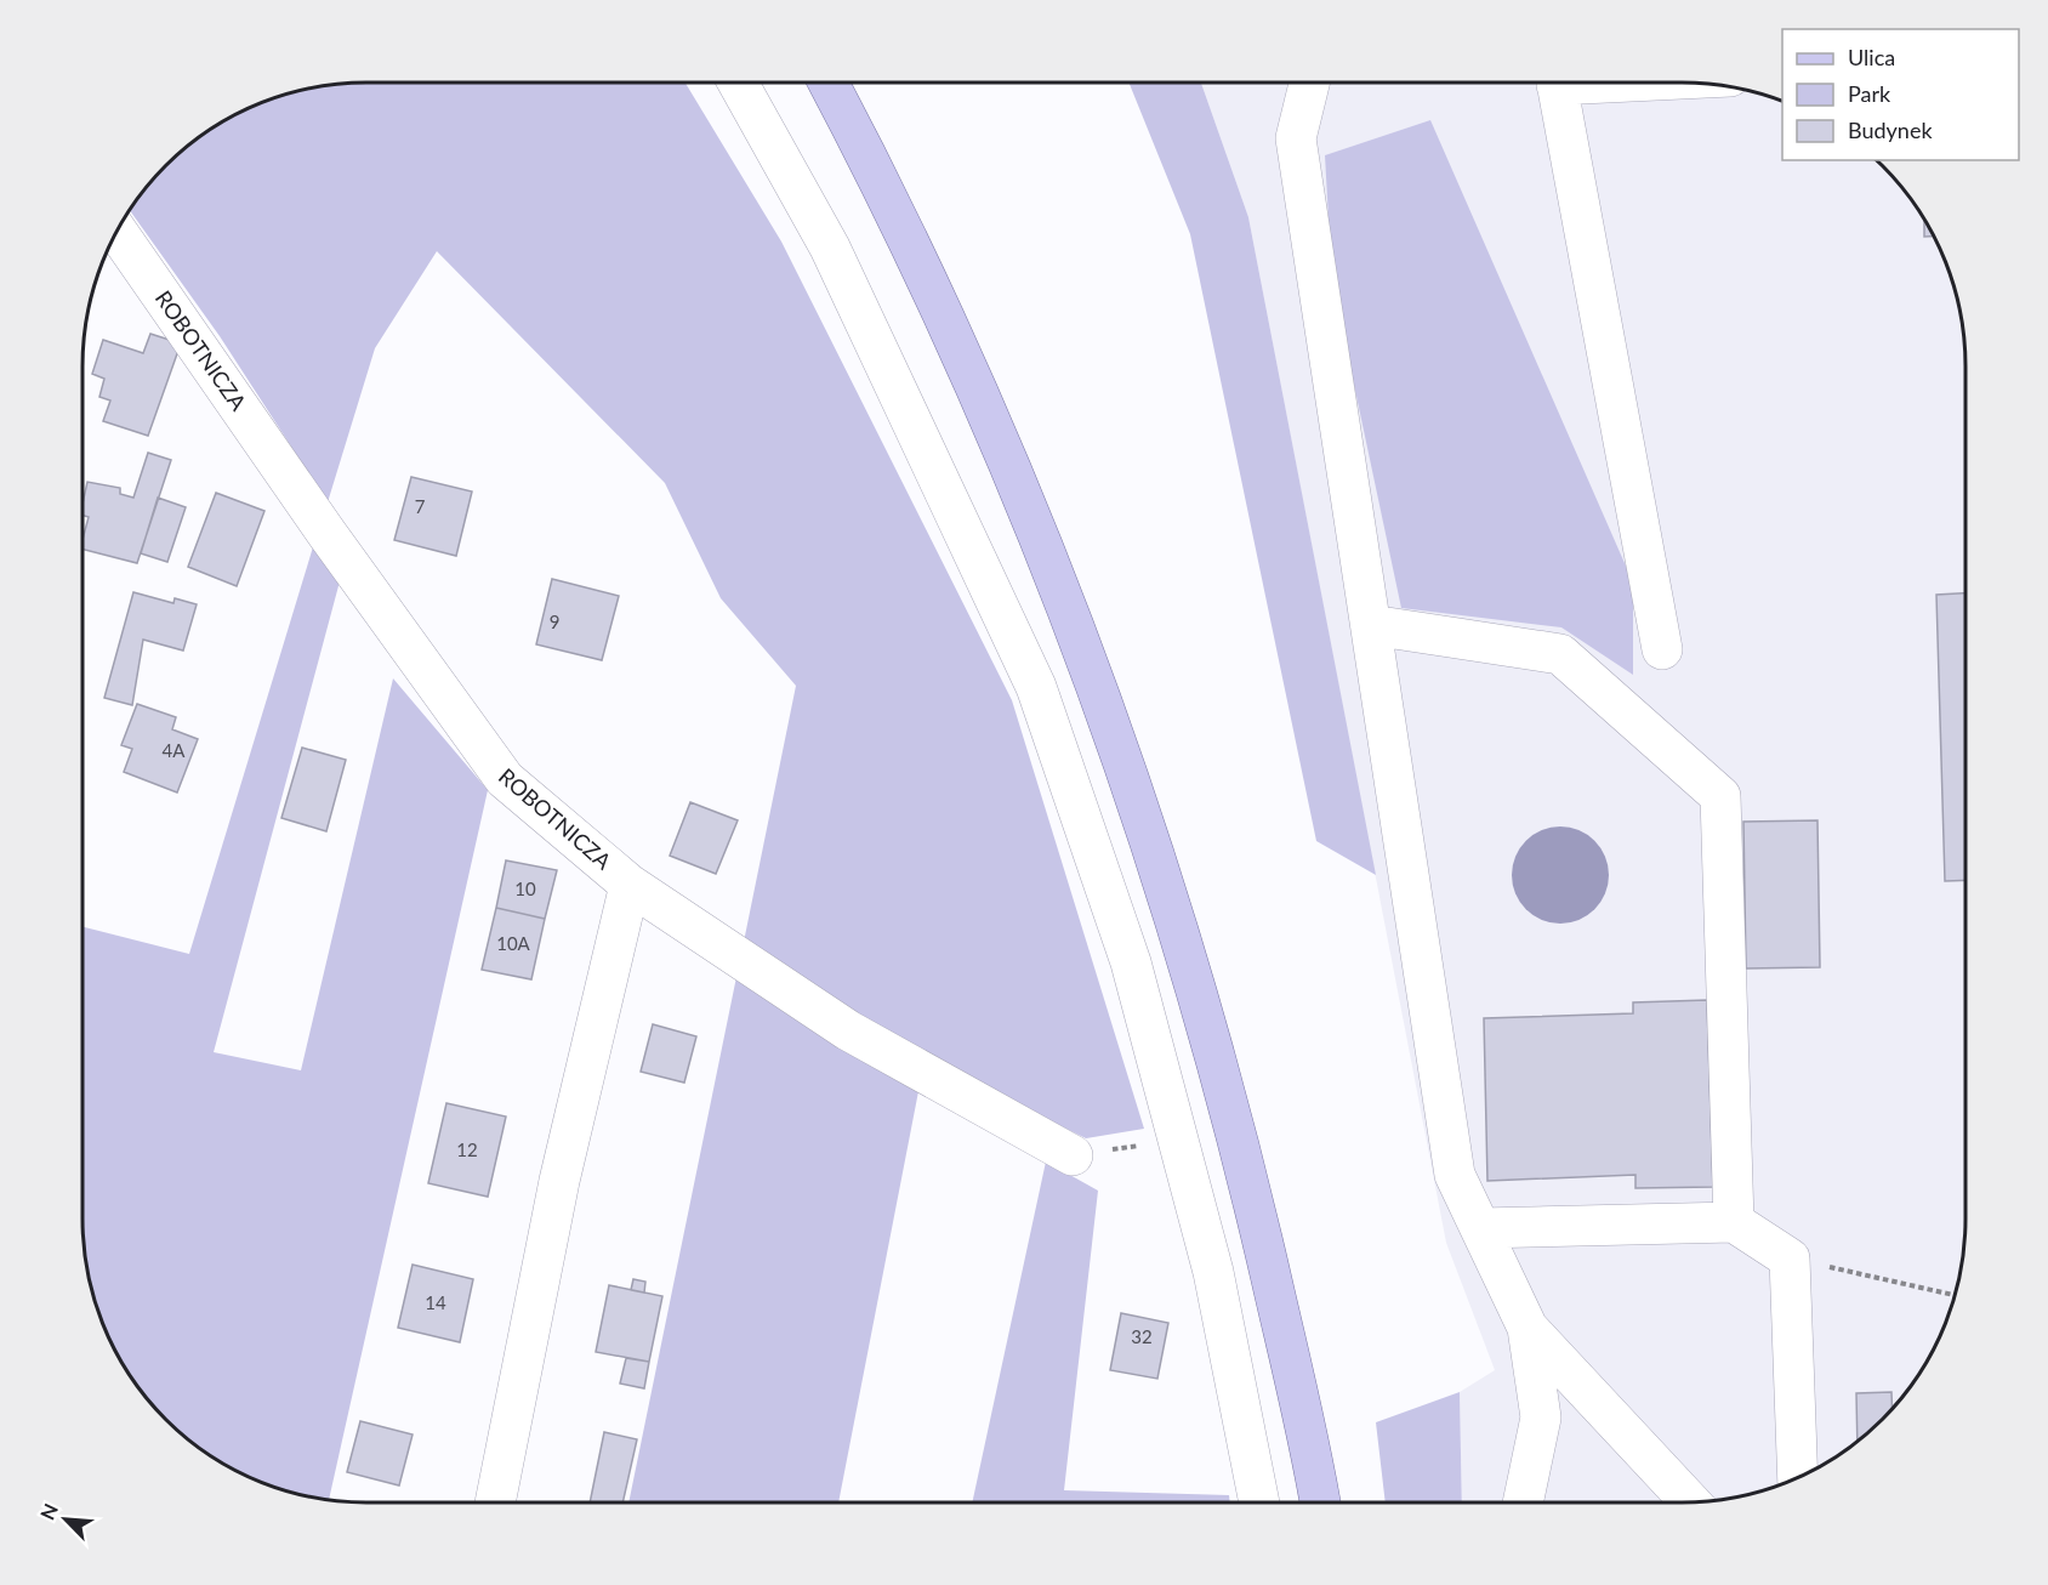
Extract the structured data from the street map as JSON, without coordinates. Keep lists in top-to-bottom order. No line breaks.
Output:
{"streets":{"street":["ROBOTNICZA"]},"house_numbers":["7","9","4A","10","10A","12","14","32"],"legend":["Ulica","Park","Budynek"],"north":"top left"}
